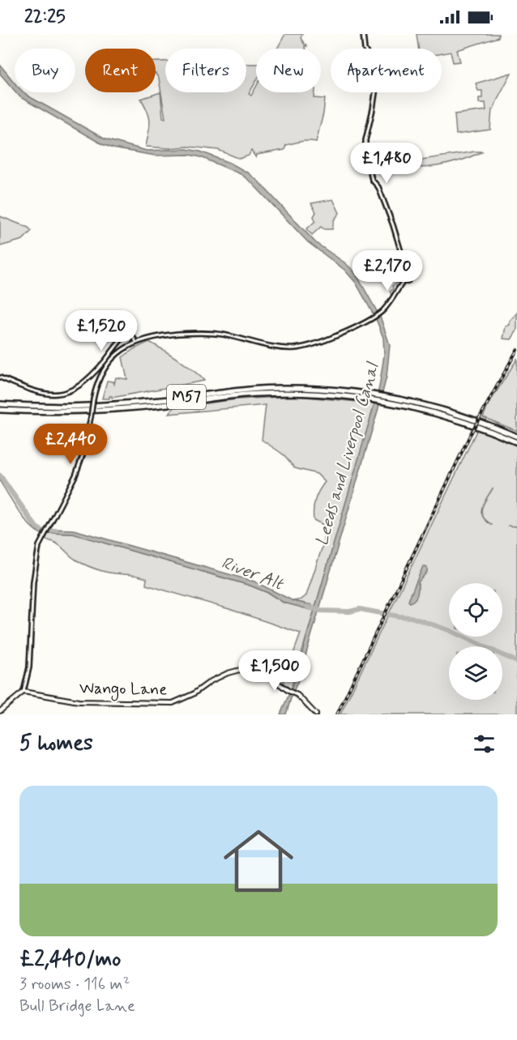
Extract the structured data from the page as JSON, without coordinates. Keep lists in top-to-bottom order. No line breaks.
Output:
{"streets":{"highway":["M57"],"main road":["Wango Lane"]},"water":["Leeds and Liverpool Canal","River Alt"],"page":{"status":"22:25","chip":["Buy","Rent","Filters","New","Apartment"],"price":["£1,480","£2,170","£1,520","£2,440","£1,500"],"heading":"5 homes","list":[{"name":"£2,440/mo","note":"3 rooms · 116 m² · Bull Bridge Lane"}]}}
